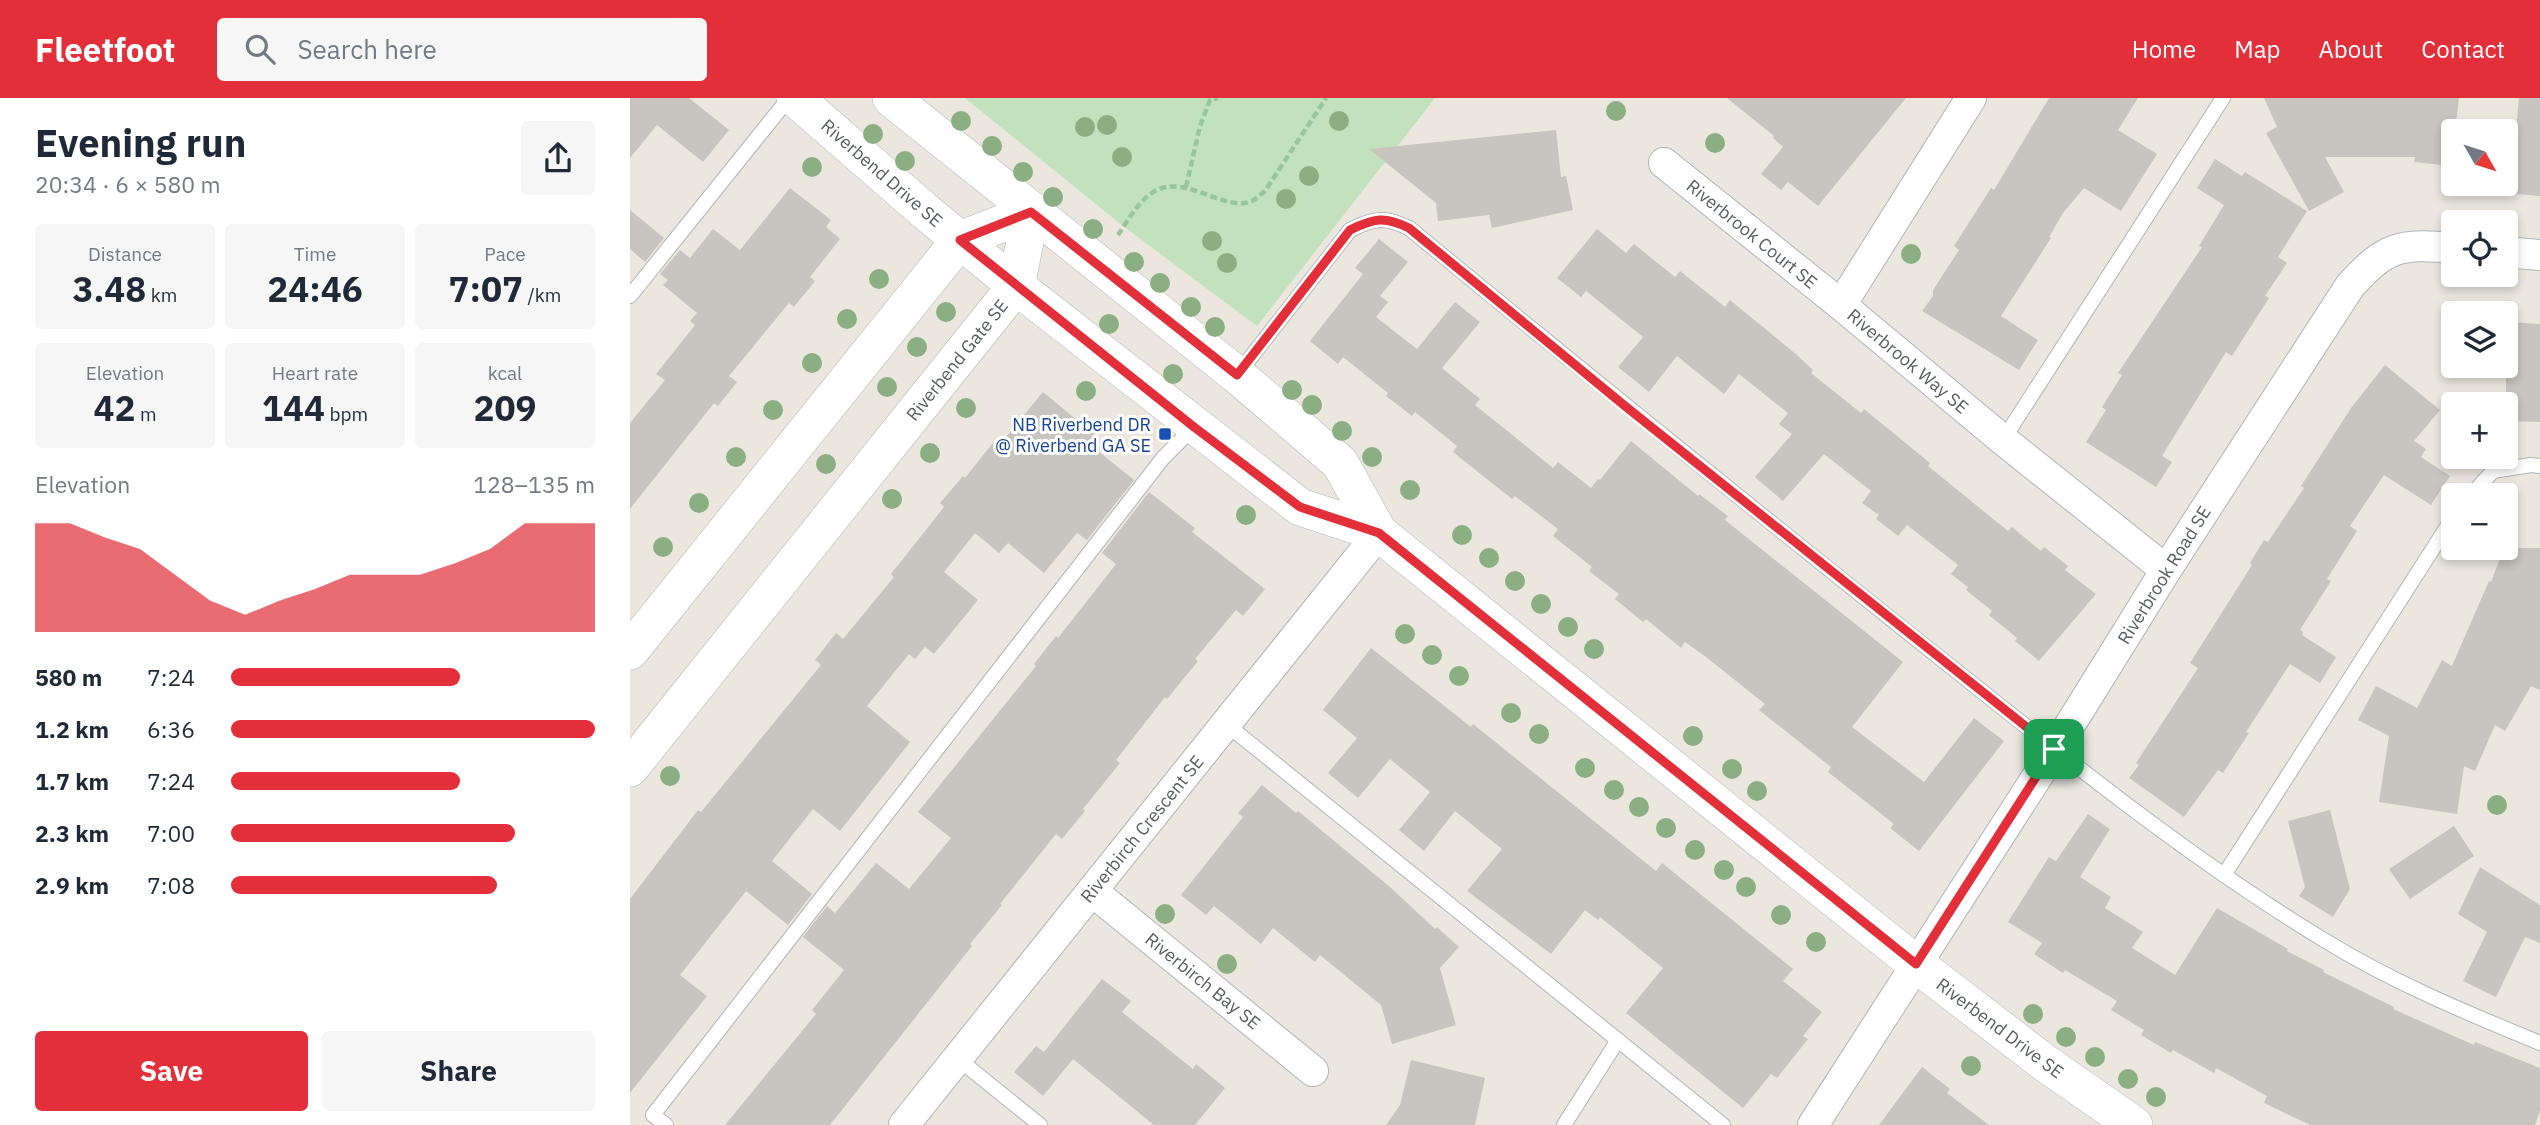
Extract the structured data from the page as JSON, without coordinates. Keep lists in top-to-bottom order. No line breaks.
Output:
{"streets":{"street":["Riverbend Drive SE","Riverbrook Court SE","Riverbend Gate SE","Riverbrook Way SE","Riverbrook Road SE","Riverbirch Crescent SE","Riverbirch Bay SE"]},"crossings":[["Riverbend Drive SE","Riverbend Gate SE"],["Riverbend Drive SE","Riverbrook Road SE"],["Riverbend Drive SE","Riverbirch Crescent SE"],["Riverbrook Court SE","Riverbrook Way SE"],["Riverbrook Way SE","Riverbrook Road SE"],["Riverbirch Crescent SE","Riverbirch Bay SE"]],"places":{"transit":["NB Riverbend DR @ Riverbend GA SE"]},"north":"bottom right","page":{"header":"Fleetfoot","search":"Search here","nav":["Home","Map","About","Contact"],"heading":["Evening run","20:34 · 6 × 580 m"],"map_buttons":["+","−"],"stats":[["Distance","3.48 km"],["Time","24:46"],["Pace","7:07 /km"],["Elevation","42 m"],["Heart rate","144 bpm"],["kcal","209"]],"chart":["Elevation","128–135 m"],"list":[{"name":"580 m","note":"7:24"},{"name":"1.2 km","note":"6:36"},{"name":"1.7 km","note":"7:24"},{"name":"2.3 km","note":"7:00"},{"name":"2.9 km","note":"7:08"}],"buttons":["Save","Share"]}}
